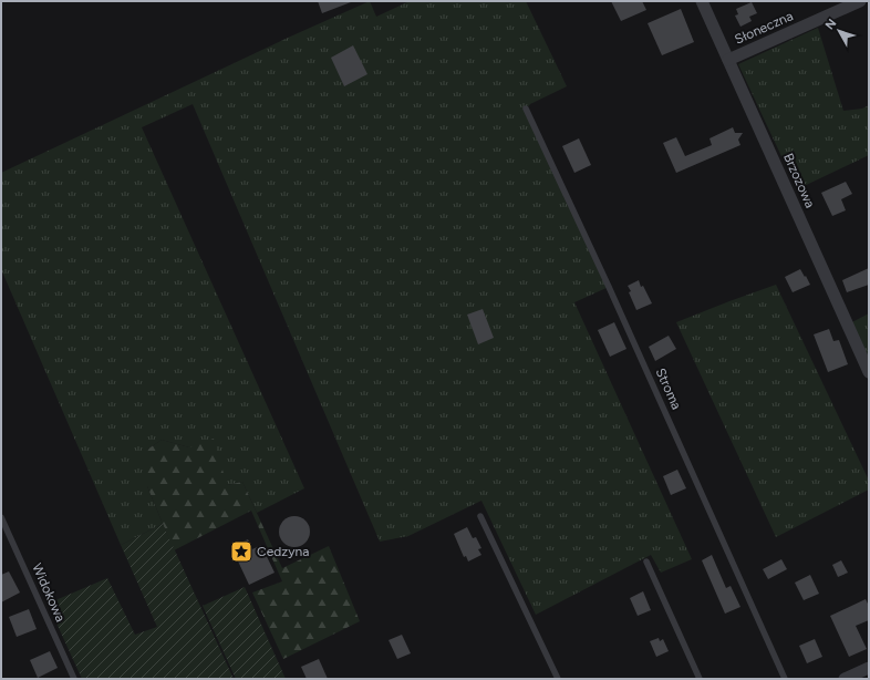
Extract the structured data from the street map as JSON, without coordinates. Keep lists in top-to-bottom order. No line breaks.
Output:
{"streets":{"street":["Słoneczna","Brzozowa"],"lane":["Stroma","Widokowa"]},"crossings":[["Słoneczna","Brzozowa"]],"places":{"place":["Cedzyna"]},"north":"top left"}
